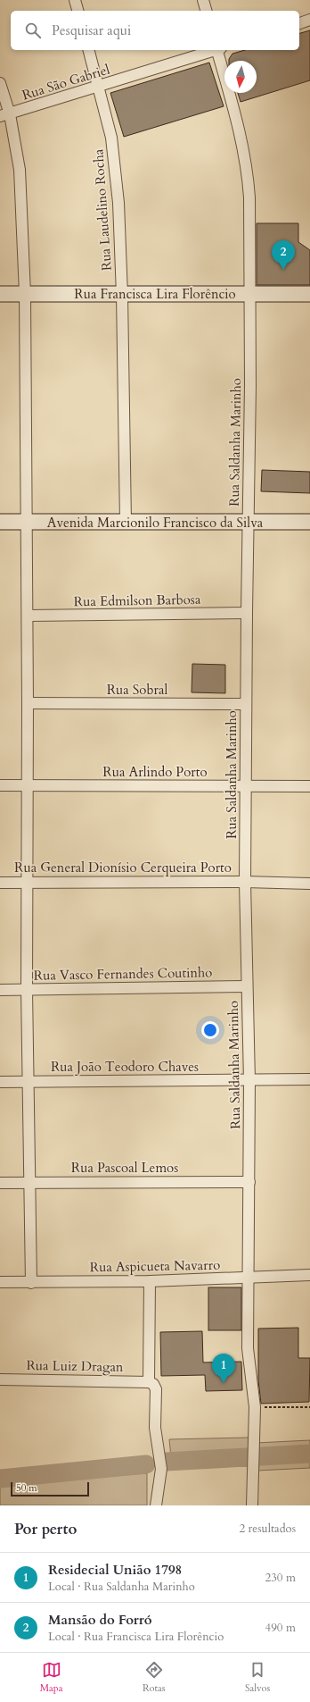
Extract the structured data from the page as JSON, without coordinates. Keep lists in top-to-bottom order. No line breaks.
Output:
{"streets":{"street":["Rua São Gabriel","Rua Laudelino Rocha","Rua Francisca Lira Florêncio","Rua Saldanha Marinho","Avenida Marcionilo Francisco da Silva","Rua Edmilson Barbosa","Rua Sobral","Rua Arlindo Porto","Rua General Dionísio Cerqueira Porto","Rua Vasco Fernandes Coutinho","Rua João Teodoro Chaves","Rua Pascoal Lemos","Rua Aspicueta Navarro","Rua Luiz Dragan"]},"crossings":[["Rua São Gabriel","Rua Laudelino Rocha"],["Rua Laudelino Rocha","Rua Francisca Lira Florêncio"],["Rua Laudelino Rocha","Avenida Marcionilo Francisco da Silva"],["Rua Francisca Lira Florêncio","Rua Saldanha Marinho"],["Rua Saldanha Marinho","Avenida Marcionilo Francisco da Silva"],["Rua Saldanha Marinho","Rua Edmilson Barbosa"],["Rua Saldanha Marinho","Rua Sobral"],["Rua Saldanha Marinho","Rua Arlindo Porto"],["Rua Saldanha Marinho","Rua General Dionísio Cerqueira Porto"],["Rua Saldanha Marinho","Rua Vasco Fernandes Coutinho"],["Rua Saldanha Marinho","Rua João Teodoro Chaves"],["Rua Saldanha Marinho","Rua Pascoal Lemos"],["Rua Saldanha Marinho","Rua Aspicueta Navarro"]],"scale_bar":"50 m","north":"bottom","page":{"search":"Pesquisar aqui","pins":["2","1"],"scale":"50 m","heading":["Por perto","2 resultados"],"list":[{"mark":"1","name":"Residecial União 1798","note":"Local · Rua Saldanha Marinho","value":"230 m"},{"mark":"2","name":"Mansão do Forró","note":"Local · Rua Francisca Lira Florêncio","value":"490 m"}],"nav":["Mapa","Rotas","Salvos"]}}
